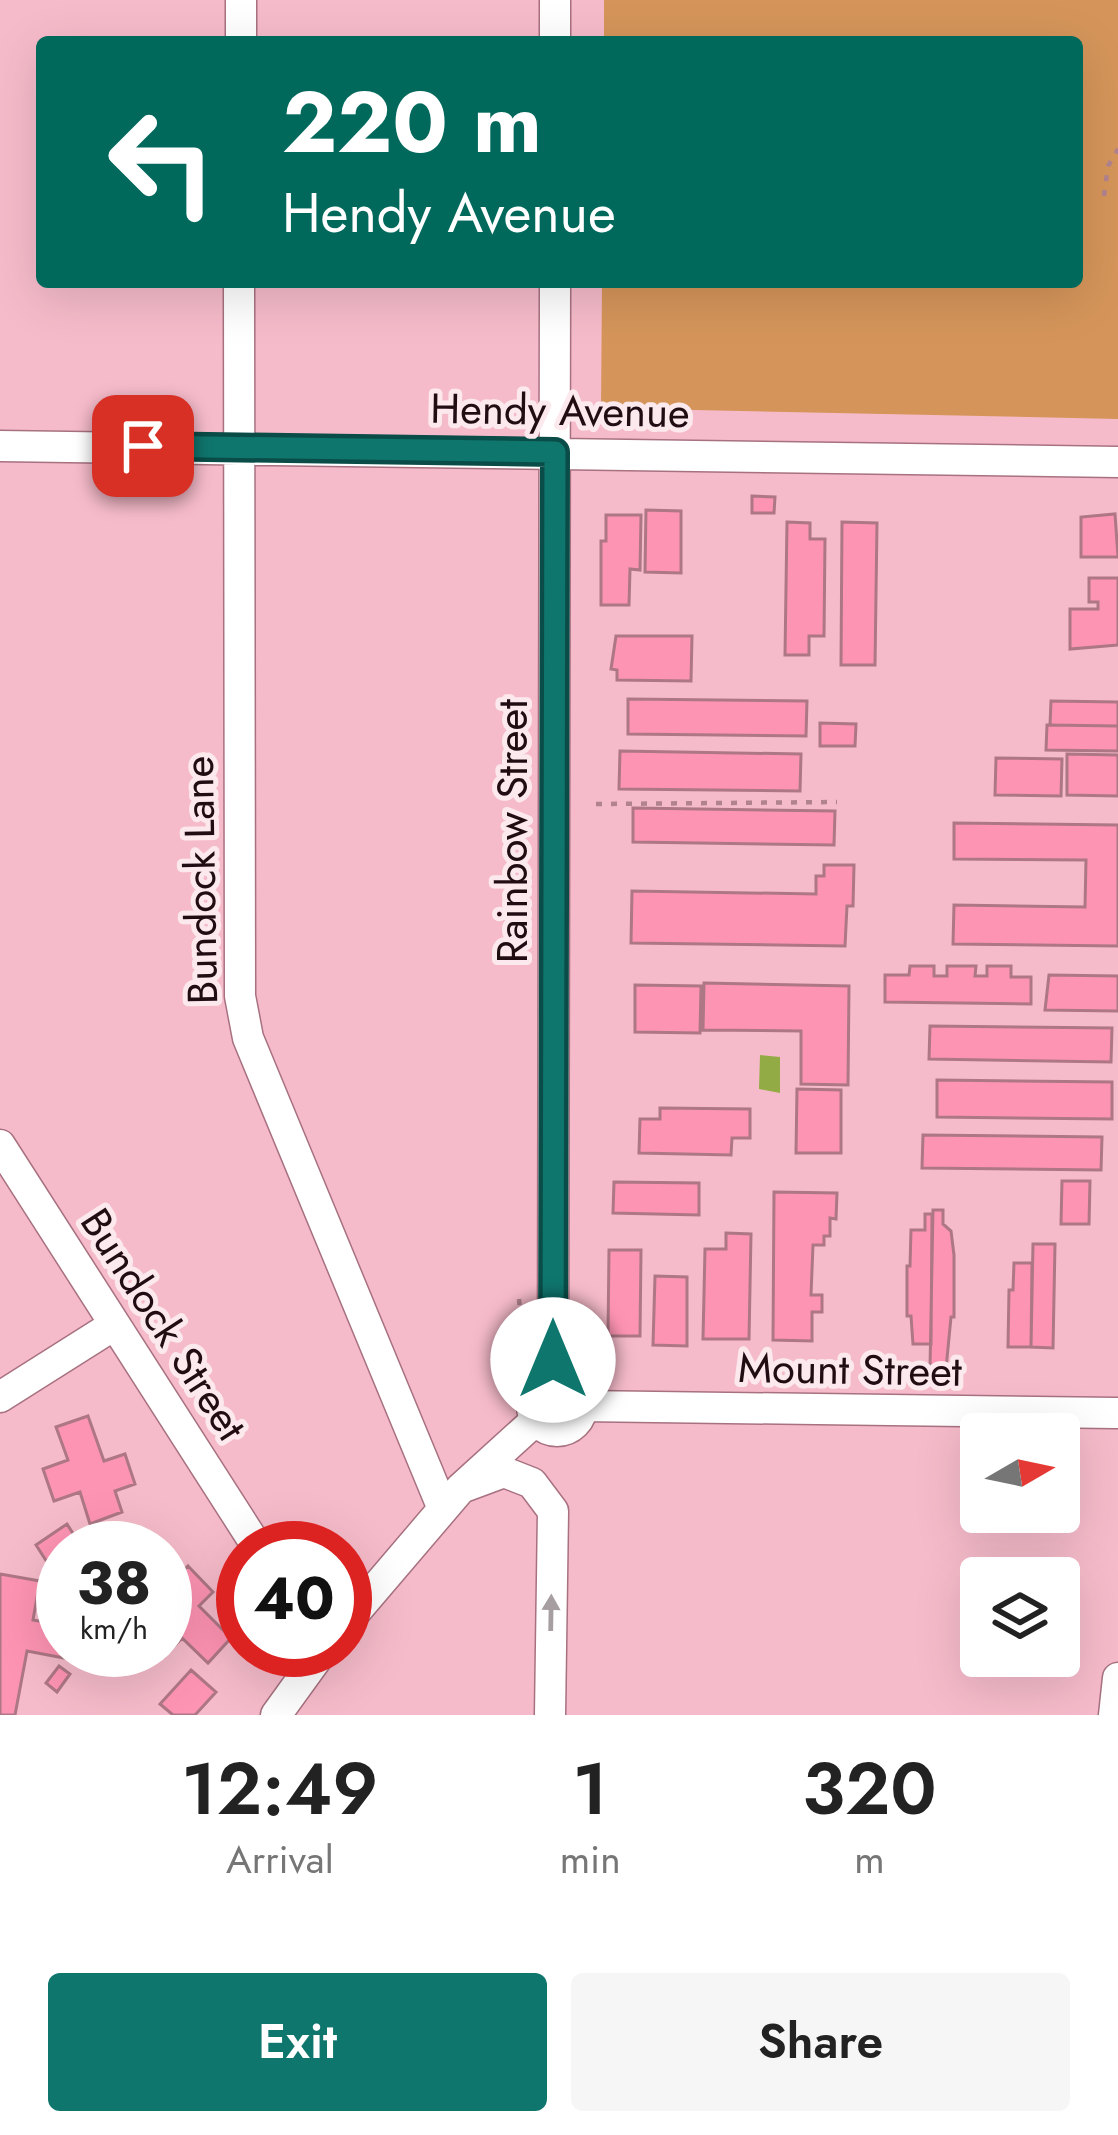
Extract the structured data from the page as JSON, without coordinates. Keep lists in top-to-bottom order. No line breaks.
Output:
{"streets":{"street":["Hendy Avenue","Rainbow Street","Bundock Lane","Bundock Street","Mount Street"]},"crossings":[["Hendy Avenue","Rainbow Street"],["Hendy Avenue","Bundock Lane"],["Rainbow Street","Mount Street"]],"north":"right","page":{"turn":["220 m","Hendy Avenue"],"speed":"38 km/h","limit":"40","eta":["12:49","Arrival","1","min","320","m"],"buttons":["Exit","Share"]}}
